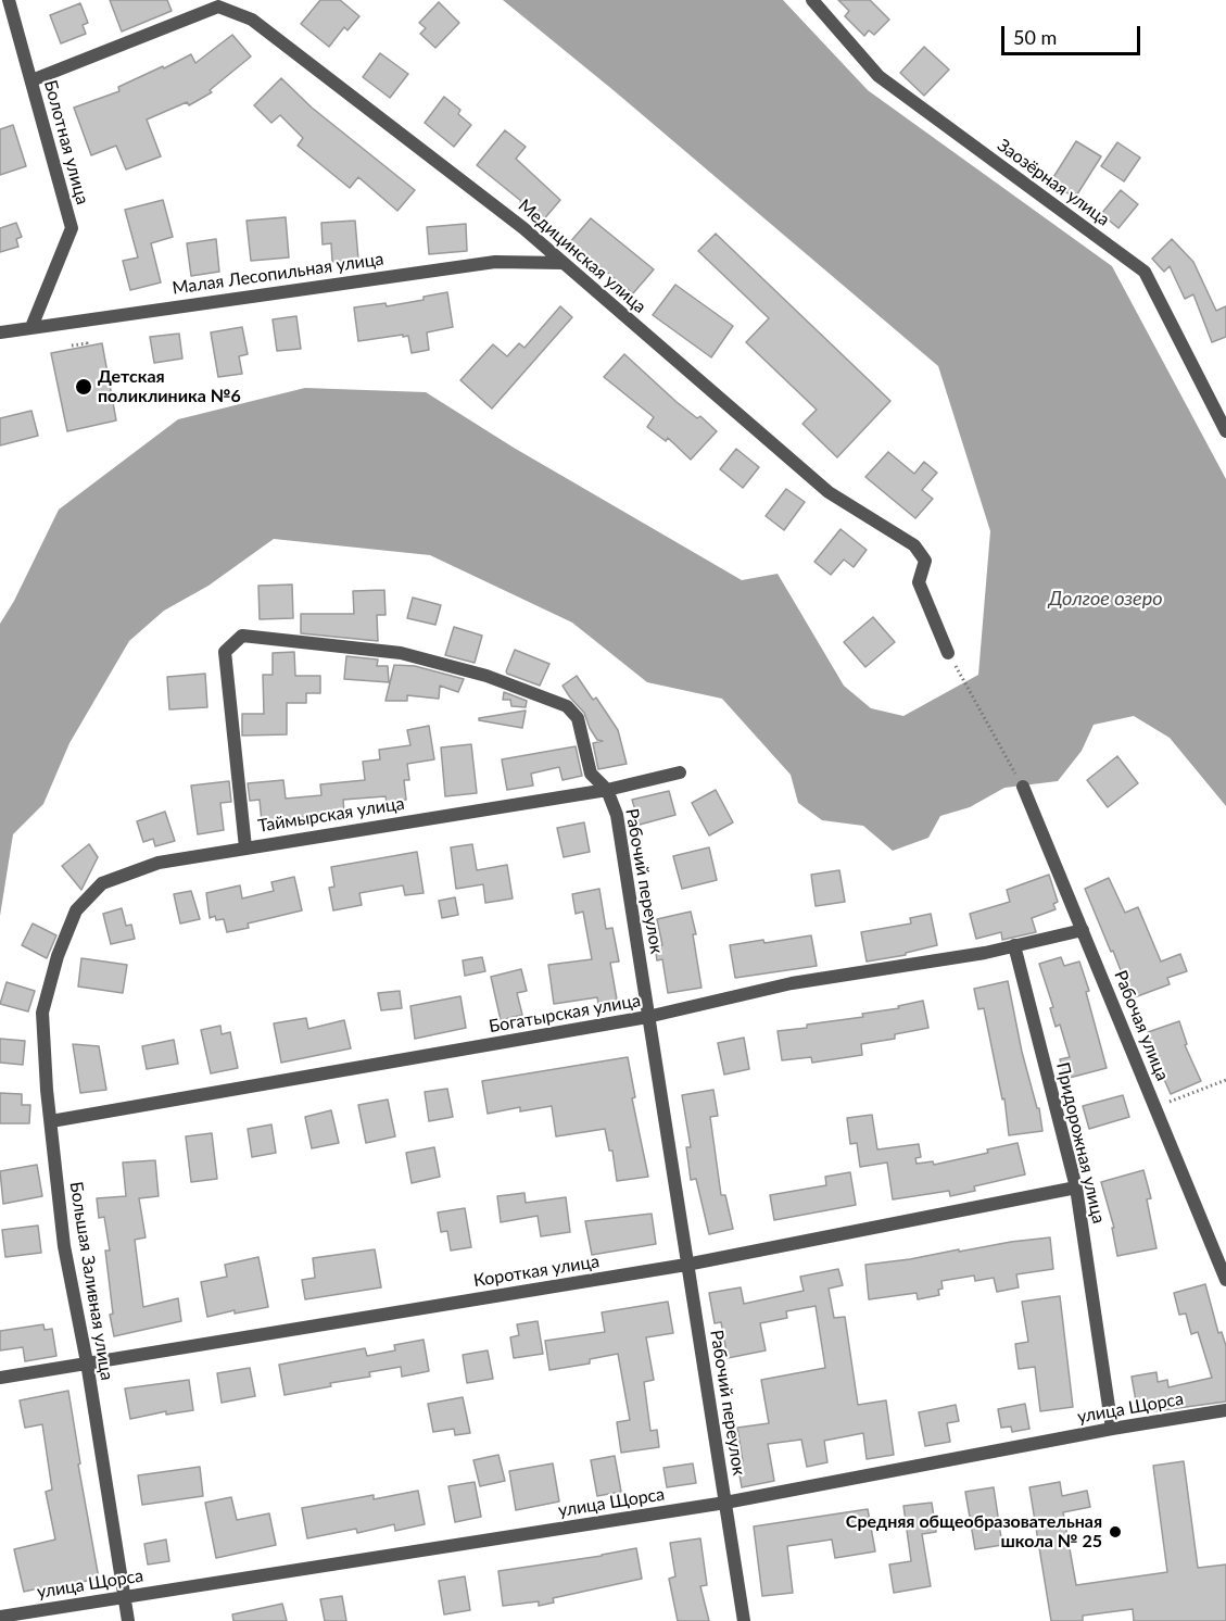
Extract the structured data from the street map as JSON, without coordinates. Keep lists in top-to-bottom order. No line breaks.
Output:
{"streets":{"street":["Болотная улица","Заозёрная улица","Медицинская улица","Малая Лесопильная улица","Таймырская улица","Рабочий переулок","Богатырская улица","Рабочая улица","Придорожная улица","Короткая улица","Большая Заливная улица","улица Щорса"]},"crossings":[["Болотная улица","Медицинская улица"],["Болотная улица","Малая Лесопильная улица"],["Медицинская улица","Малая Лесопильная улица"],["Таймырская улица","Рабочий переулок"],["Таймырская улица","Большая Заливная улица"],["Рабочий переулок","Богатырская улица"],["Рабочий переулок","Короткая улица"],["Рабочий переулок","улица Щорса"],["Богатырская улица","Рабочая улица"],["Богатырская улица","Придорожная улица"],["Богатырская улица","Большая Заливная улица"],["Придорожная улица","Короткая улица"],["Придорожная улица","улица Щорса"],["Короткая улица","Большая Заливная улица"],["Большая Заливная улица","улица Щорса"]],"water":["Долгое озеро"],"places":["Детская поликлиника №6","Средняя общеобразовательная школа № 25"],"scale_bar":"50 m"}
